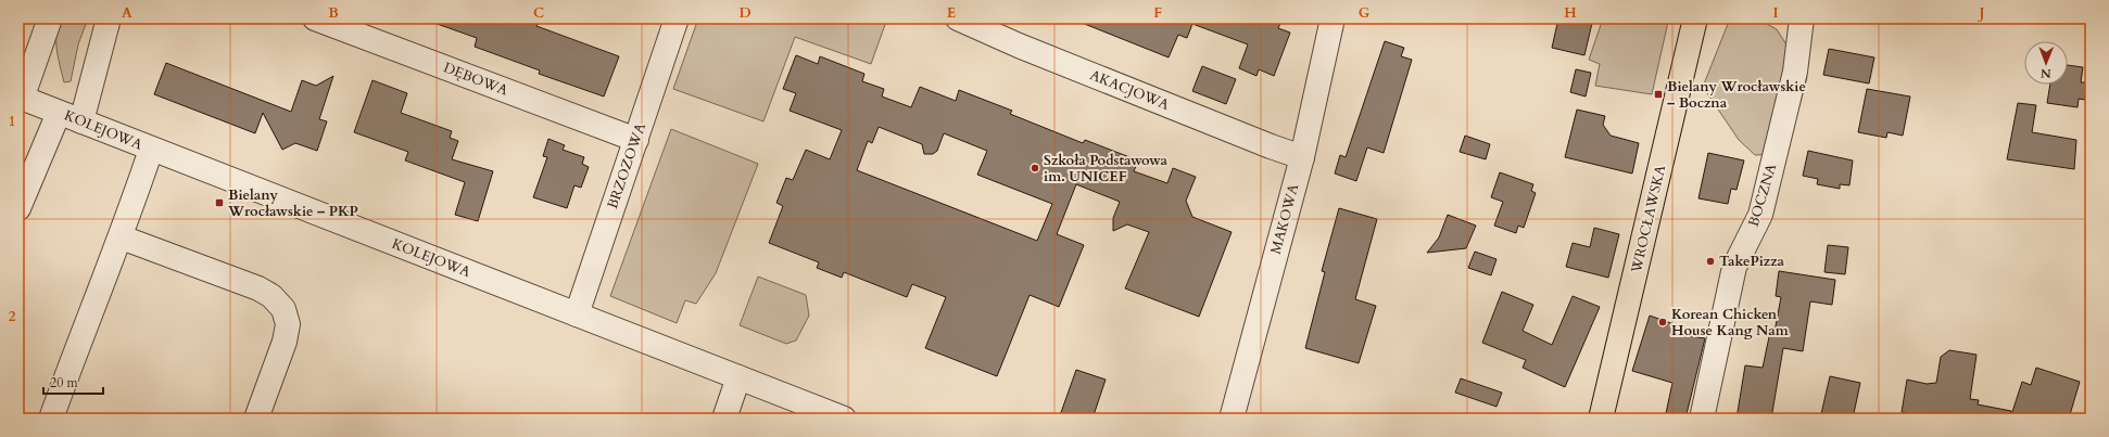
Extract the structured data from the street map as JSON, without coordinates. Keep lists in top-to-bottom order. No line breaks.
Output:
{"streets":{"main road":["WROCŁAWSKA"],"street":["DĘBOWA","AKACJOWA","KOLEJOWA","BRZOZOWA","BOCZNA","MAKOWA"]},"crossings":[["DĘBOWA","BRZOZOWA"],["AKACJOWA","MAKOWA"],["KOLEJOWA","BRZOZOWA"]],"places":{"transit":["Bielany Wrocławskie – Boczna","Bielany Wrocławskie – PKP"],"other":["Szkoła Podstawowa im. UNICEF","TakePizza","Korean Chicken House Kang Nam"]},"scale_bar":"20 m","north":"bottom","grid":{"columns":["A","B","C","D","E","F","G","H","I","J"],"rows":["1","2"]}}
